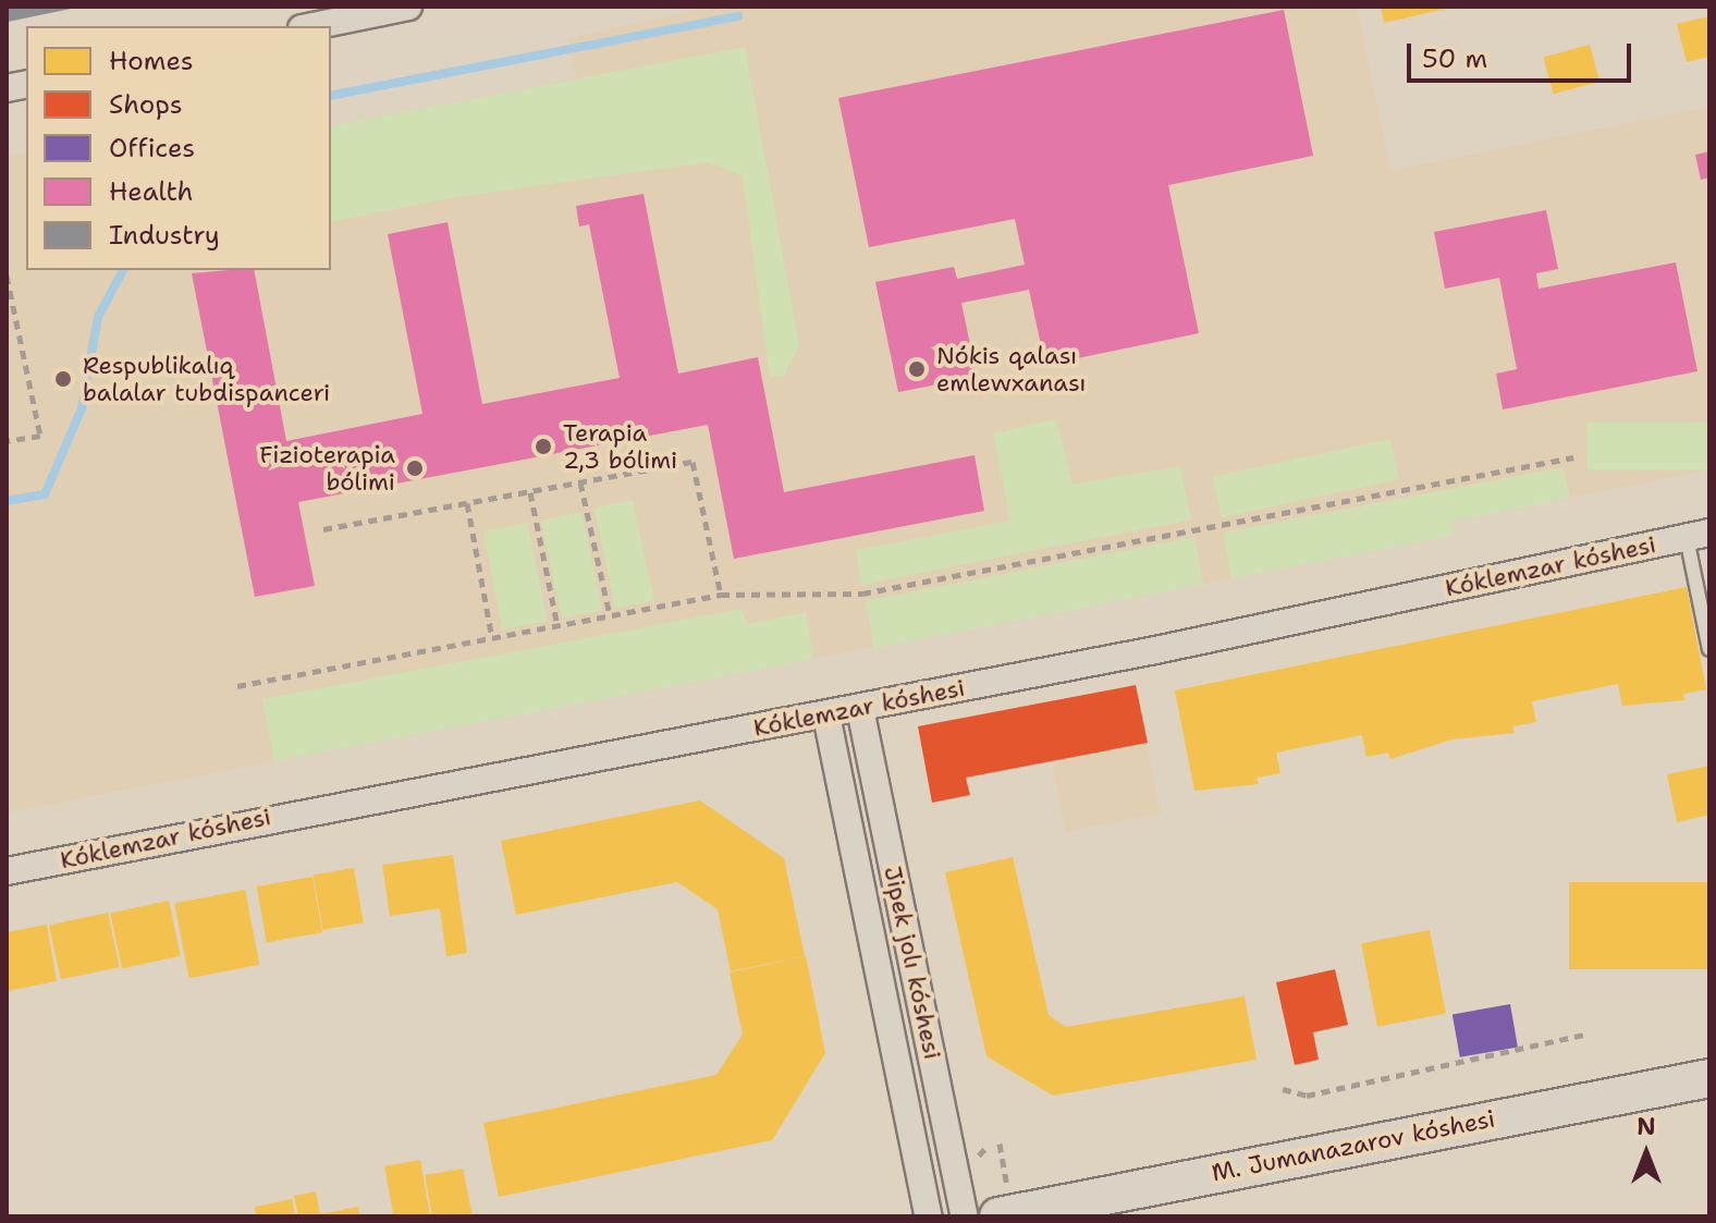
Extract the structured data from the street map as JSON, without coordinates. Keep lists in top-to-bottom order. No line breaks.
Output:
{"streets":{"main road":["M. Jumanazarov kóshesi"],"street":["Kóklemzar kóshesi","Jipek jolı kóshesi"]},"crossings":[["Kóklemzar kóshesi","Jipek jolı kóshesi"]],"places":["Nókis qalası emlewxanası","Respublikalıq balalar tubdispanceri","Terapia 2,3 bólimi","Fizioterapia bólimi"],"legend":["Homes","Shops","Offices","Health","Industry"],"scale_bar":"50 m","north":"top"}
